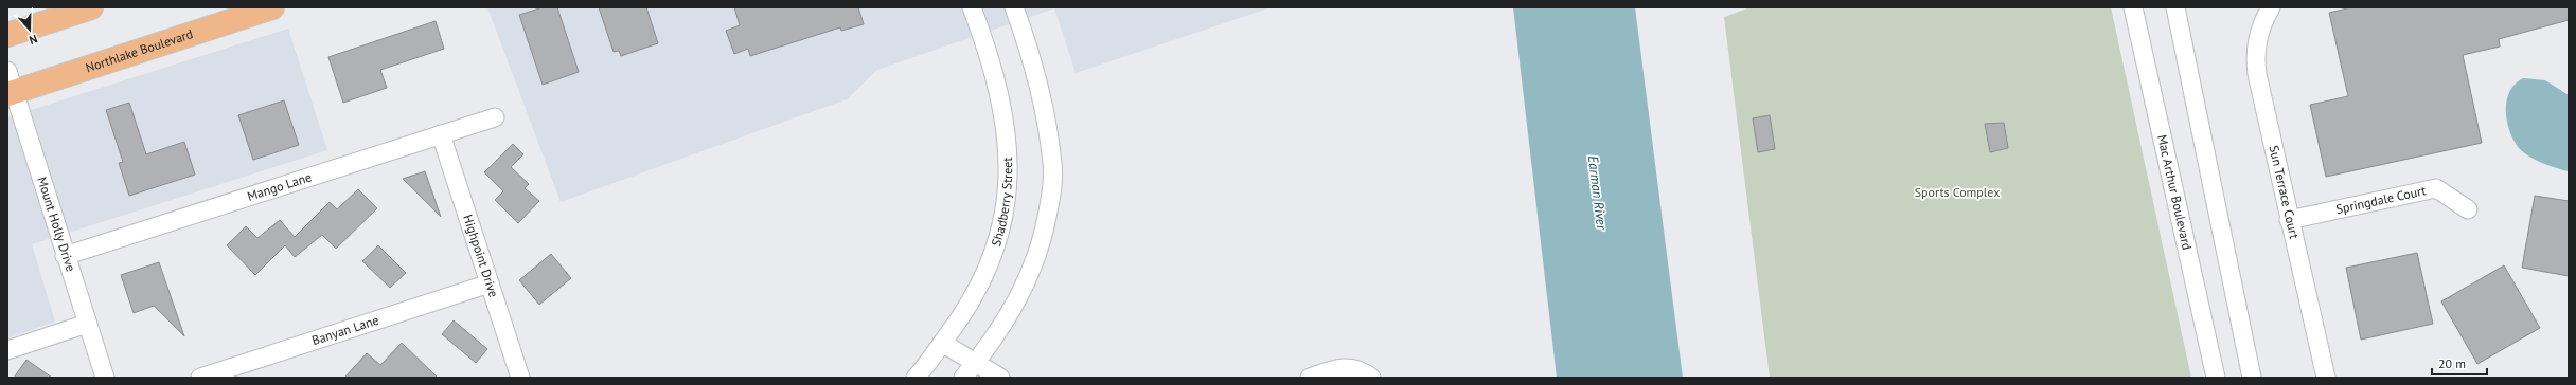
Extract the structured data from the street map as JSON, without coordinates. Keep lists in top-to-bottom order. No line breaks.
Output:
{"streets":{"main road":["Northlake Boulevard"],"street":["Mango Lane","Mac Arthur Boulevard","Sun Terrace Court","Springdale Court","Shadberry Street","Mount Holly Drive","Highpoint Drive","Banyan Lane"]},"crossings":[["Northlake Boulevard","Mount Holly Drive"],["Mango Lane","Mount Holly Drive"],["Mango Lane","Highpoint Drive"],["Sun Terrace Court","Springdale Court"],["Highpoint Drive","Banyan Lane"]],"water":["Earman River"],"parks":["Sports Complex"],"scale_bar":"20 m","north":"bottom"}
